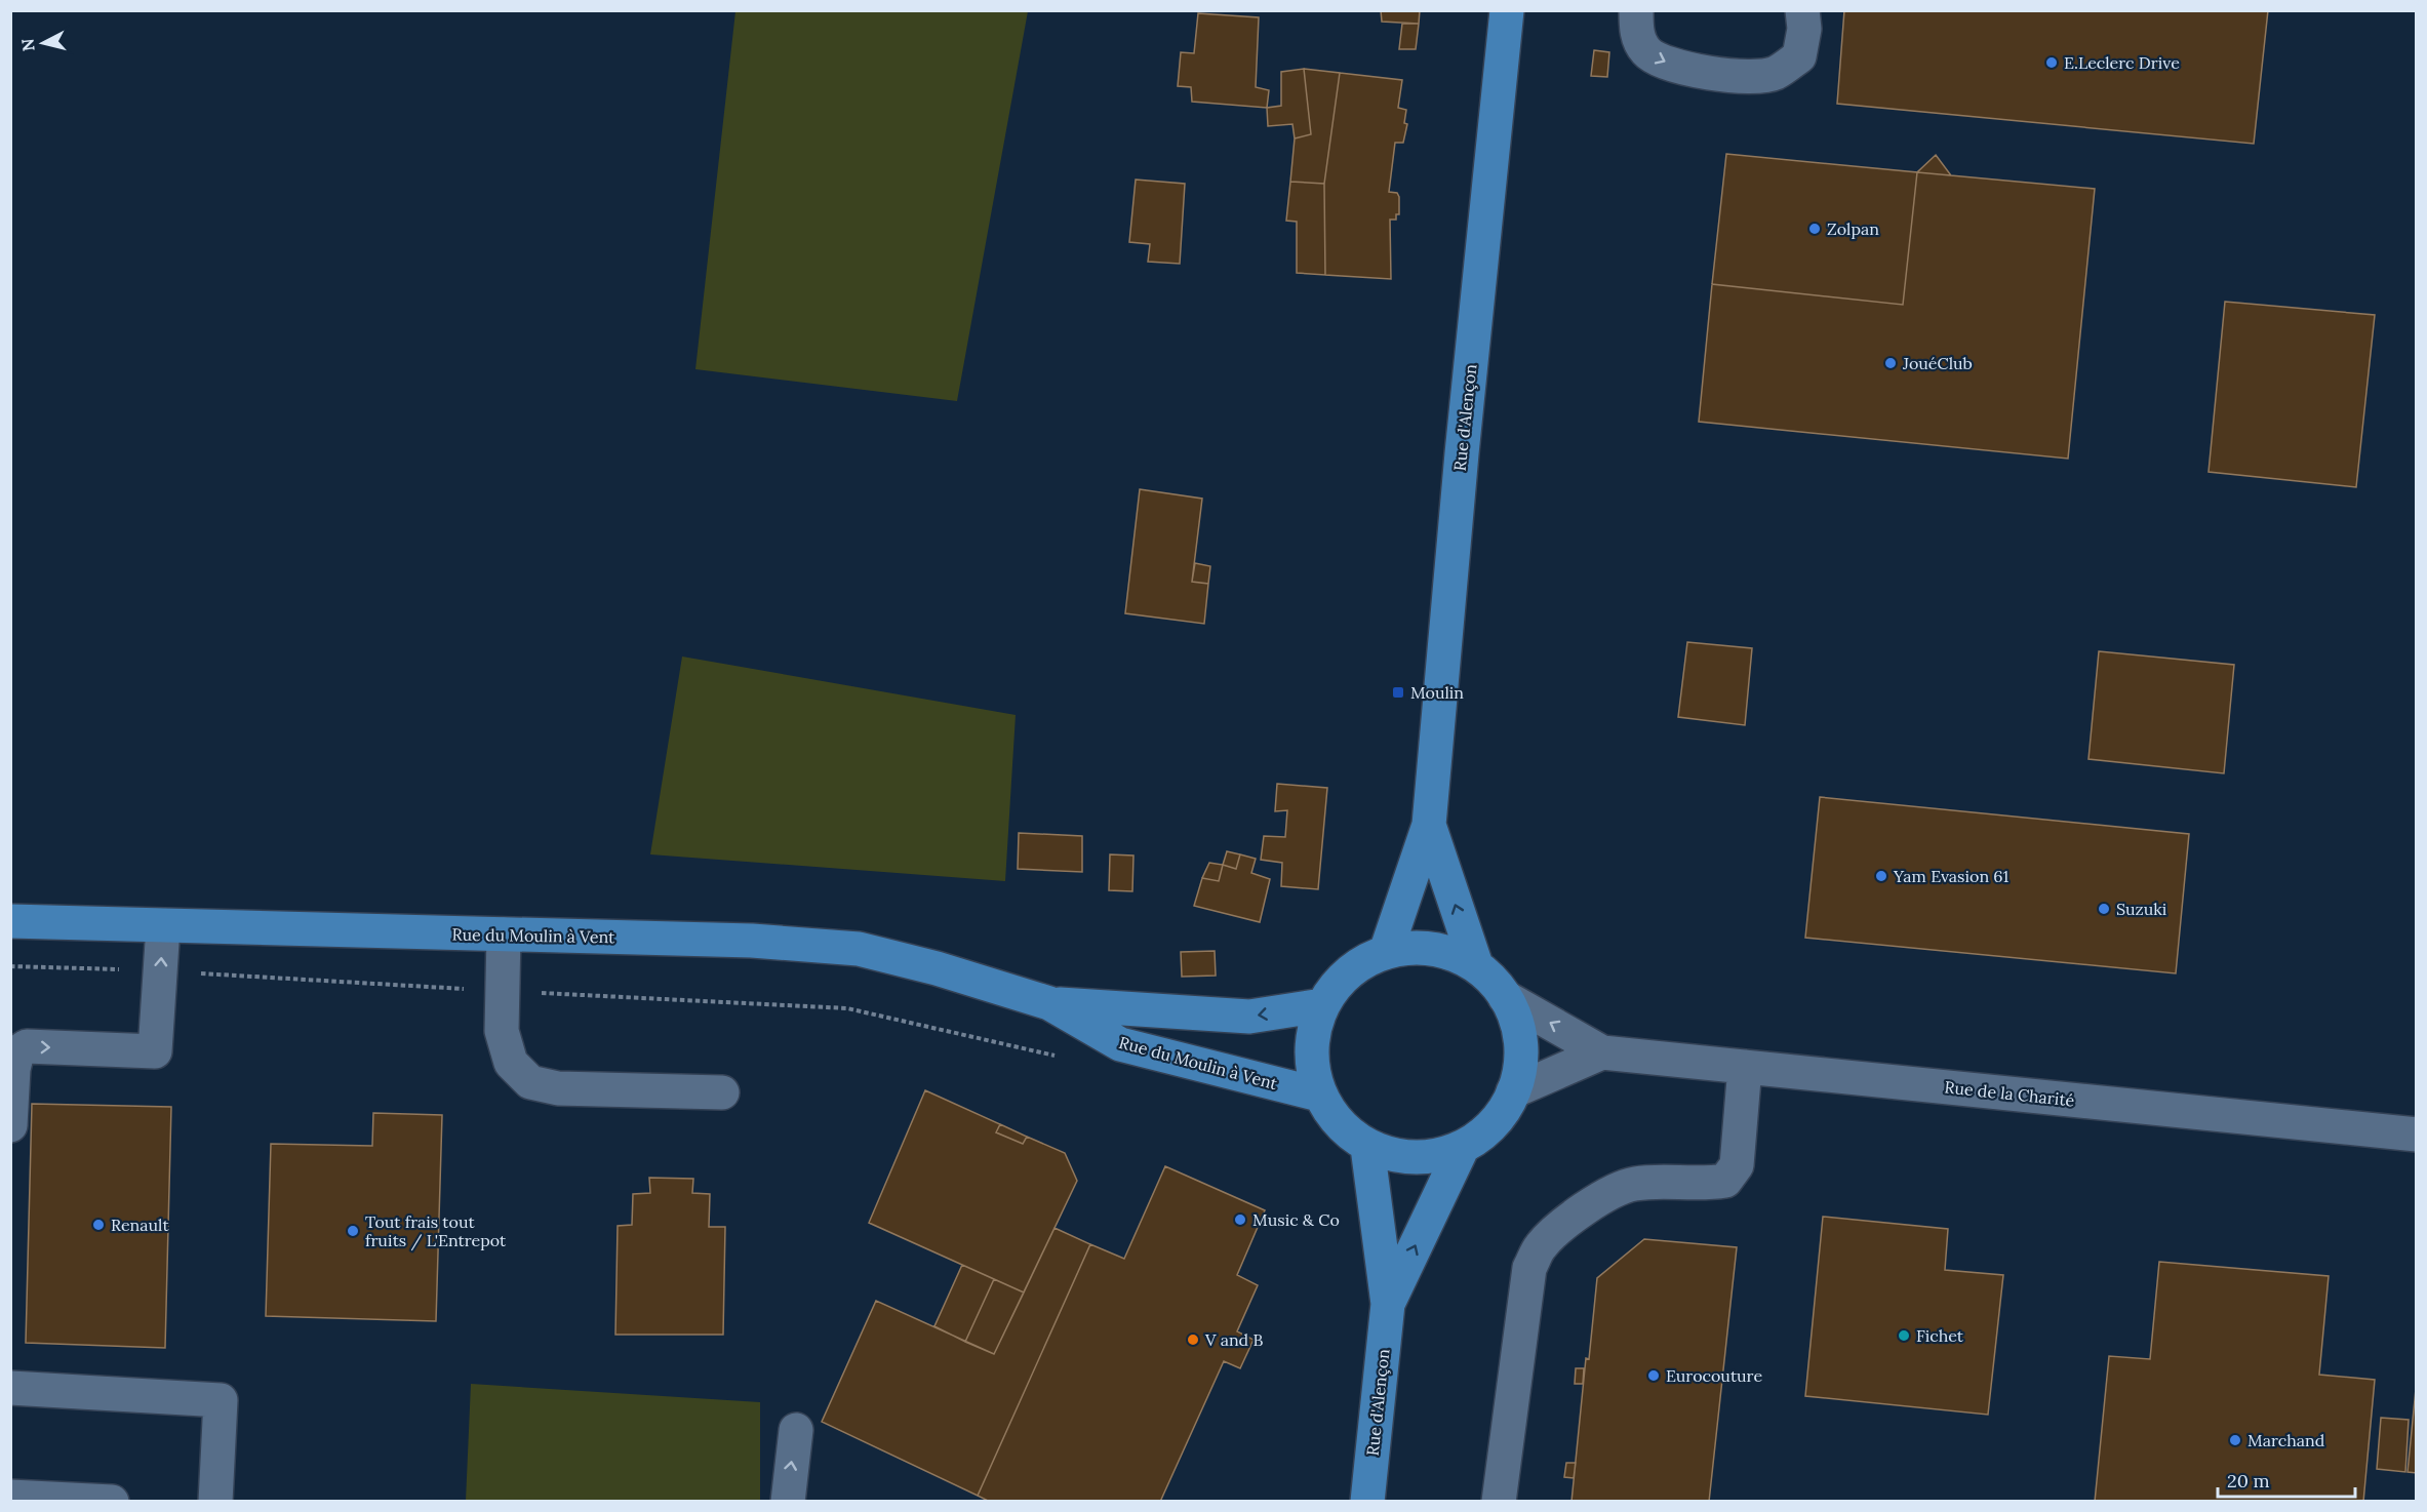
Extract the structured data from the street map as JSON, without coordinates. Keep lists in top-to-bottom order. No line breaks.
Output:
{"streets":{"main road":["Rue d'Alençon","Rue du Moulin à Vent"],"street":["Rue de la Charité"]},"crossings":[["Rue d'Alençon","Rue du Moulin à Vent"],["Rue d'Alençon","Rue de la Charité"],["Rue du Moulin à Vent","Rue de la Charité"]],"places":{"other":["E.Leclerc Drive","Zolpan","JouéClub","Yam Evasion 61","Suzuki","Music & Co","Renault","Tout frais tout fruits / L'Entrepot","Fichet","V and B","Eurocouture","Marchand"],"transit":["Moulin"]},"scale_bar":"20 m","north":"left"}
